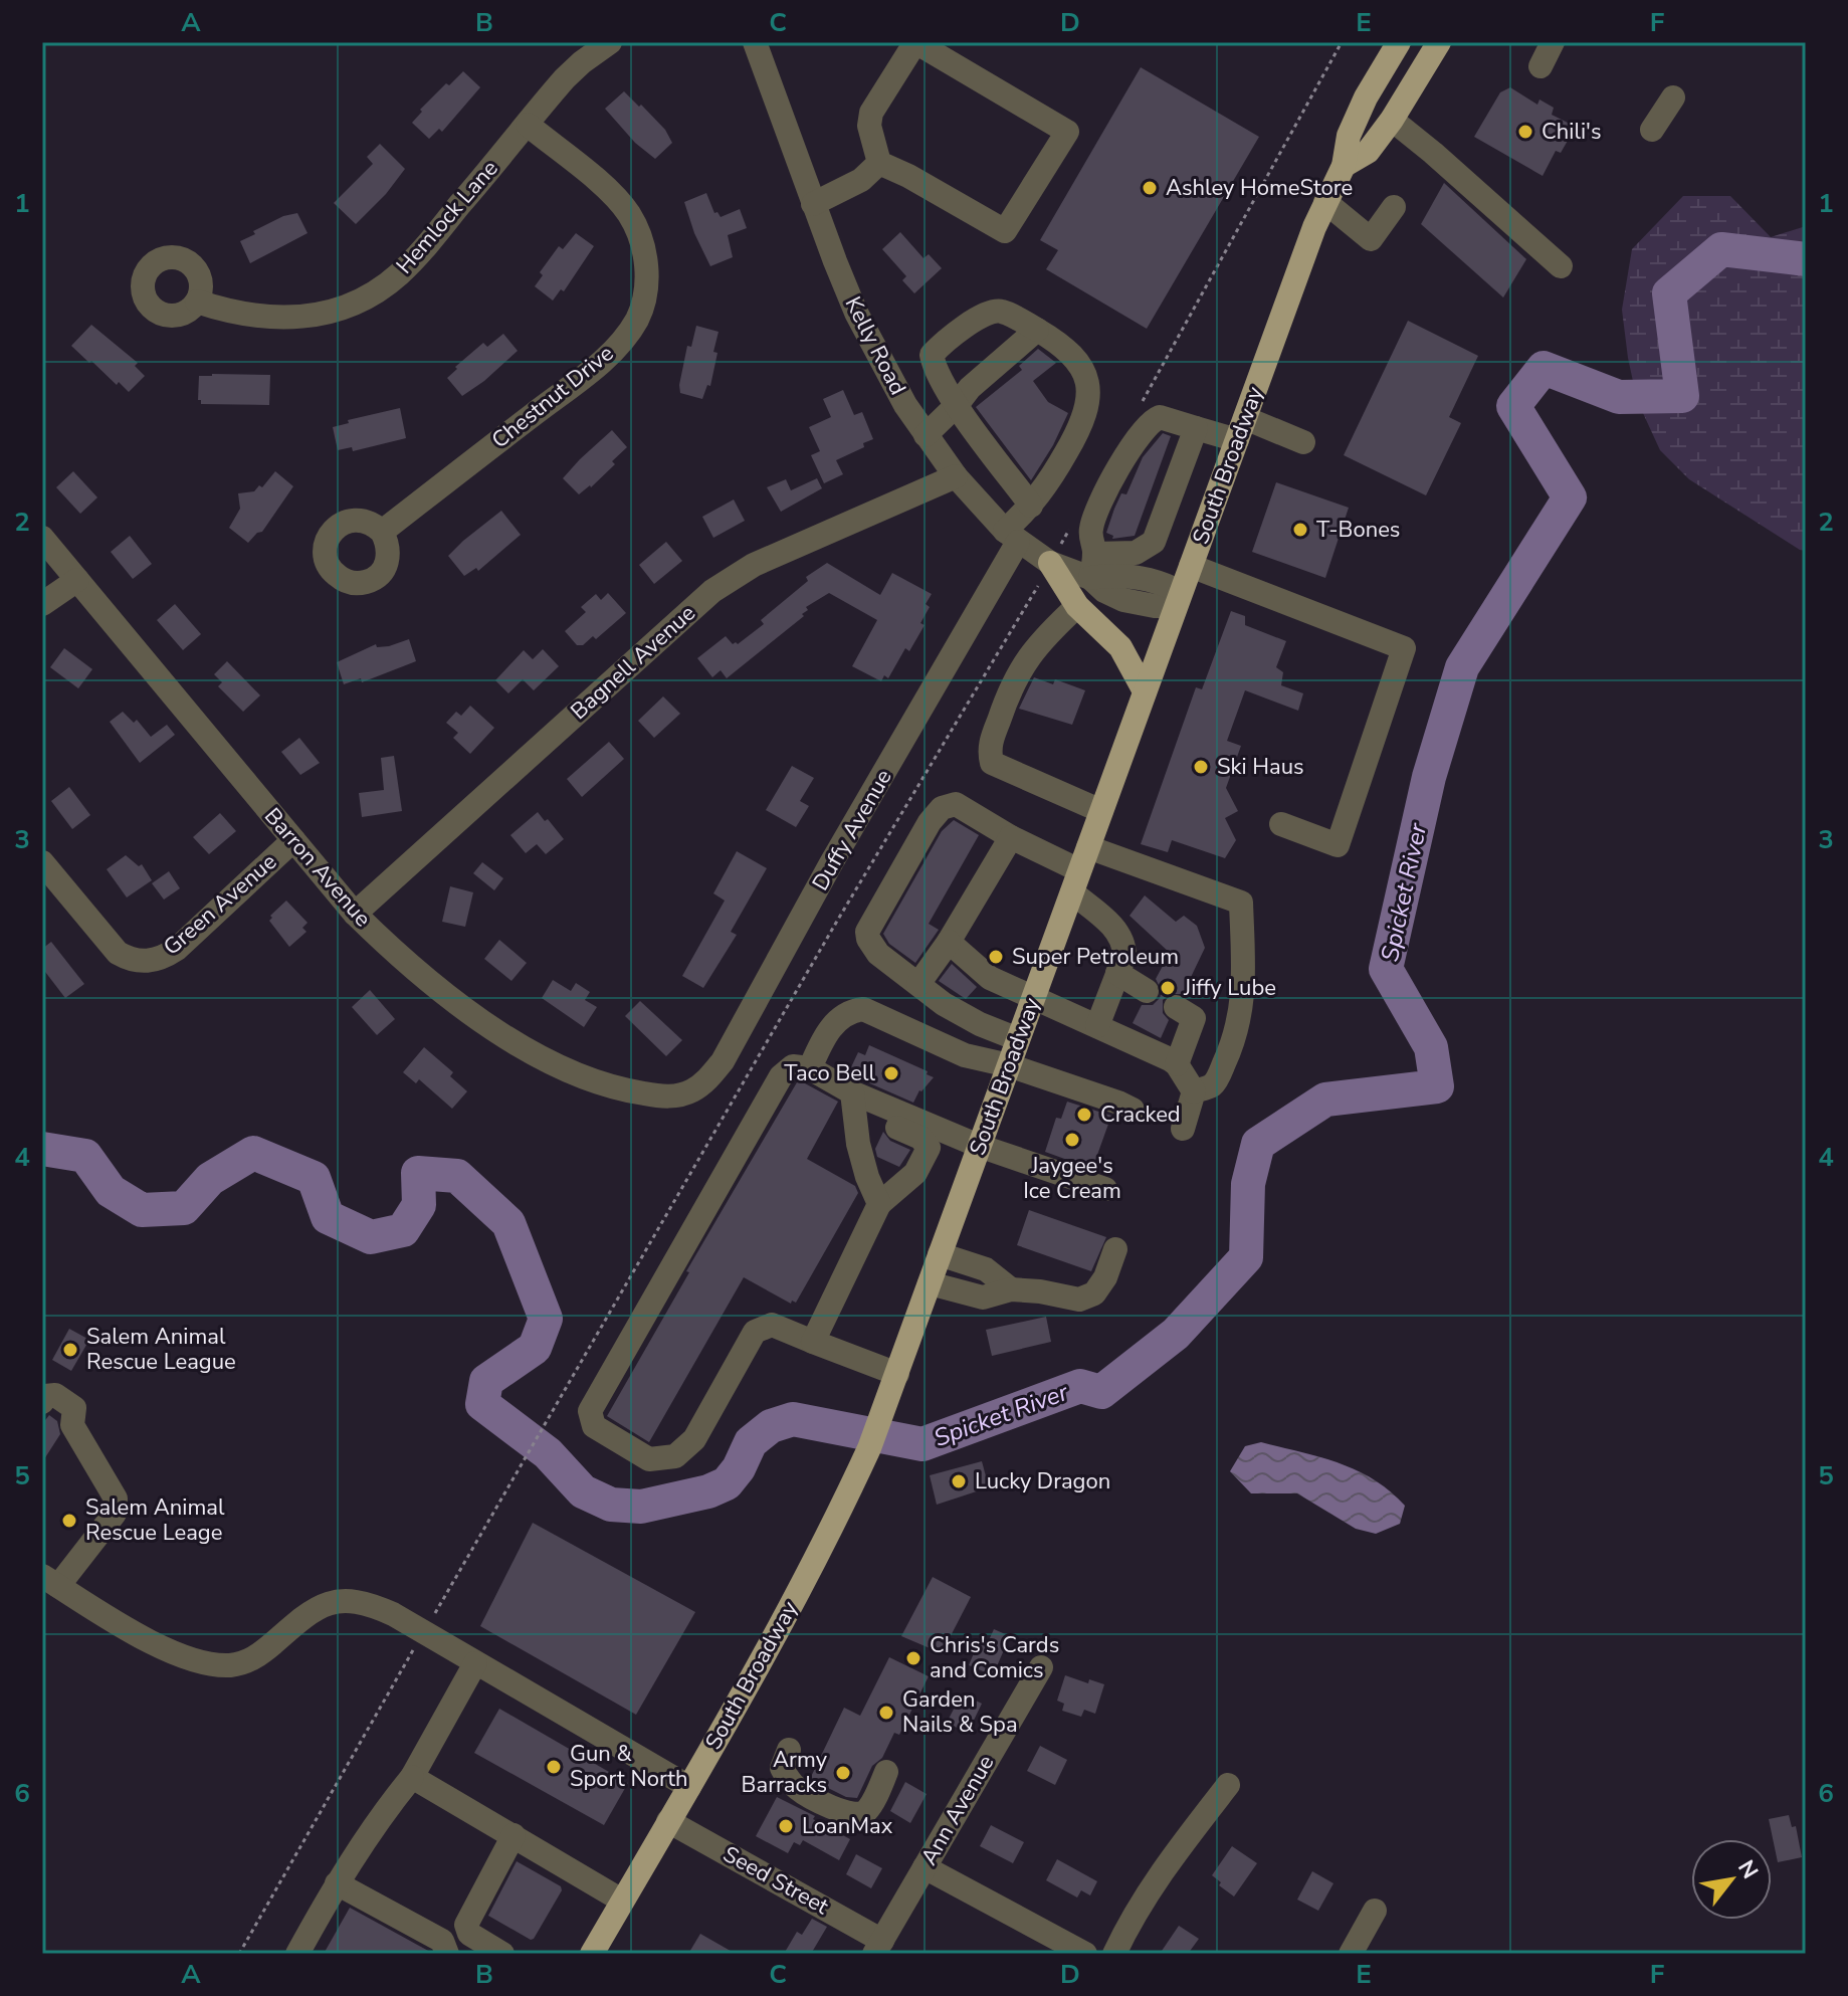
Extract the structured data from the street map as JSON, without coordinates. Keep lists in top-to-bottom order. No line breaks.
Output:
{"streets":{"main road":["South Broadway"],"street":["Hemlock Lane","Kelly Road","Chestnut Drive","Bagnell Avenue","Duffy Avenue","Barron Avenue","Green Avenue","Ann Avenue","Seed Street"]},"crossings":[["Hemlock Lane","Chestnut Drive"],["Kelly Road","South Broadway"],["Kelly Road","Bagnell Avenue"],["Kelly Road","Duffy Avenue"],["South Broadway","Seed Street"],["Bagnell Avenue","Barron Avenue"],["Duffy Avenue","Barron Avenue"],["Barron Avenue","Green Avenue"],["Ann Avenue","Seed Street"]],"water":["Spicket River"],"places":["Chili's","Ashley HomeStore","T-Bones","Ski Haus","Super Petroleum","Jiffy Lube","Taco Bell","Cracked","Jaygee's Ice Cream","Salem Animal Rescue League","Lucky Dragon","Salem Animal Rescue Leage","Chris's Cards and Comics","Garden Nails & Spa","Gun & Sport North","Army Barracks","LoanMax"],"north":"top right","grid":{"columns":["A","B","C","D","E","F"],"rows":["1","2","3","4","5","6"]}}
